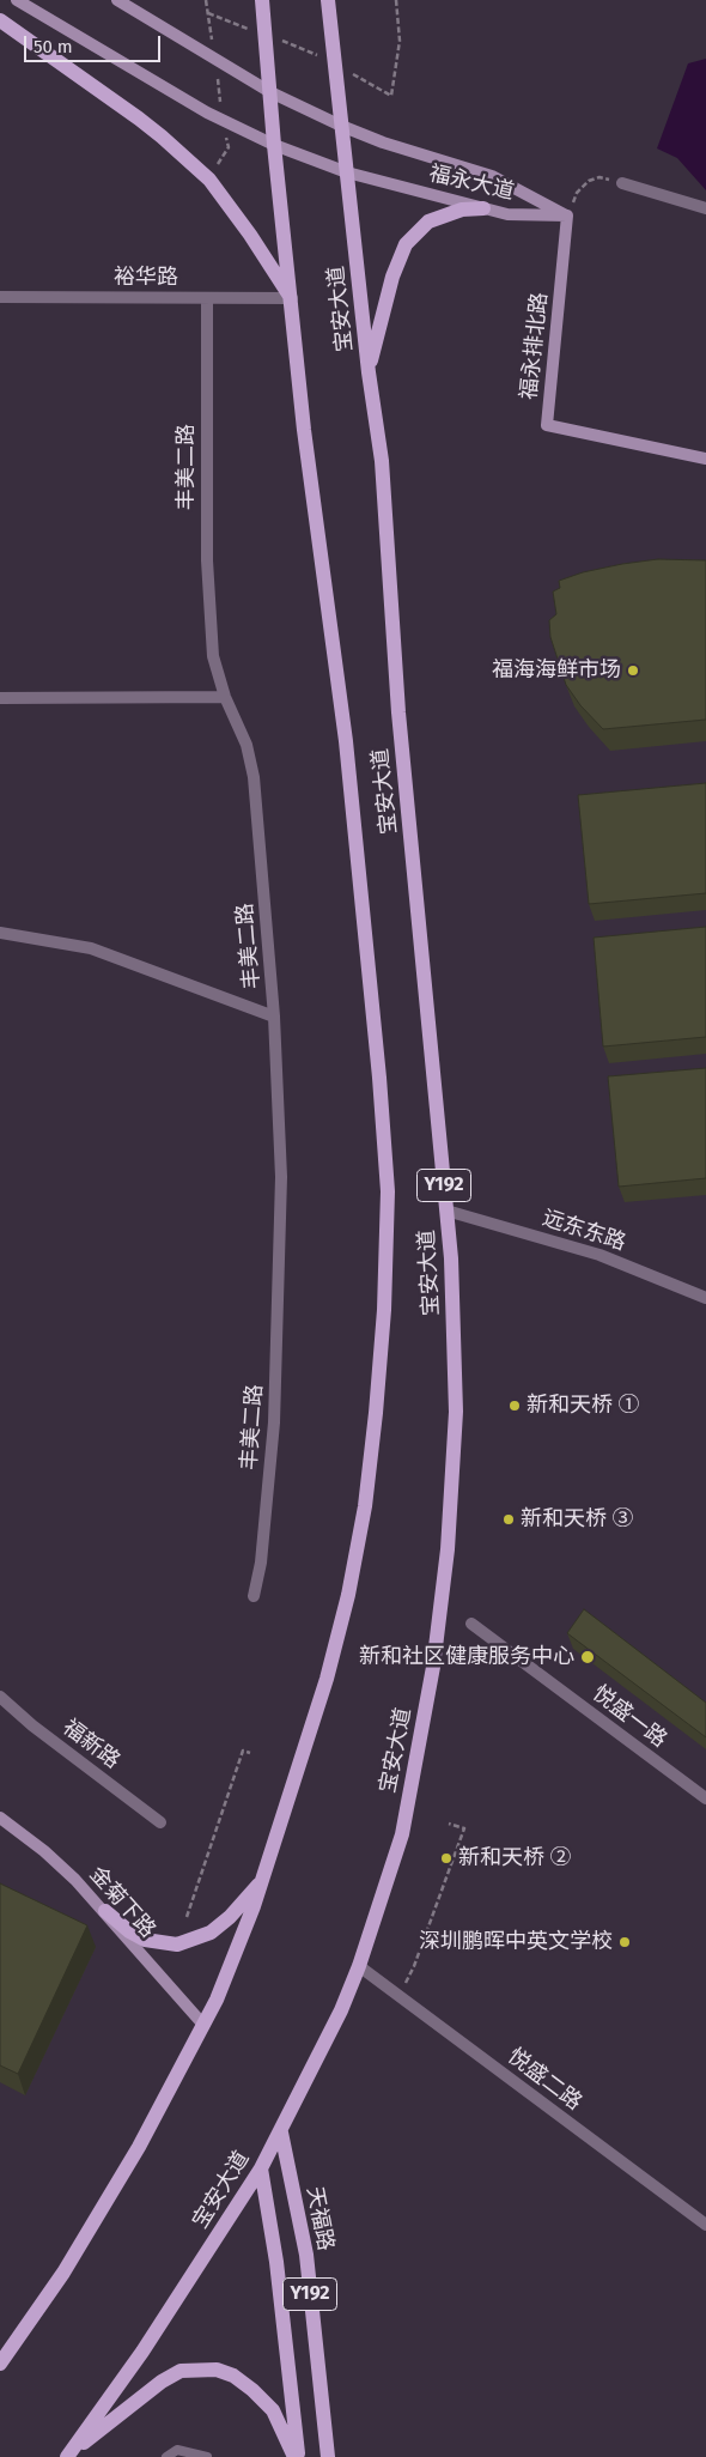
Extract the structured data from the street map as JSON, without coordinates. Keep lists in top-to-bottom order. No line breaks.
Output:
{"streets":{"main road":["福永大道","宝安大道","福永排北路","Y192","金菊下路","天福路"],"street":["裕华路","丰美二路","远东东路","悦盛一路","福新路","悦盛二路"]},"crossings":[["福永大道","宝安大道"],["福永大道","福永排北路"],["裕华路","宝安大道"],["裕华路","丰美二路"],["宝安大道","Y192"],["宝安大道","远东东路"],["宝安大道","金菊下路"],["宝安大道","悦盛二路"],["宝安大道","天福路"]],"places":["福海海鲜市场","新和天桥 ①","新和天桥 ③","新和社区健康服务中心","新和天桥 ②","深圳鹏晖中英文学校"],"scale_bar":"50 m"}
